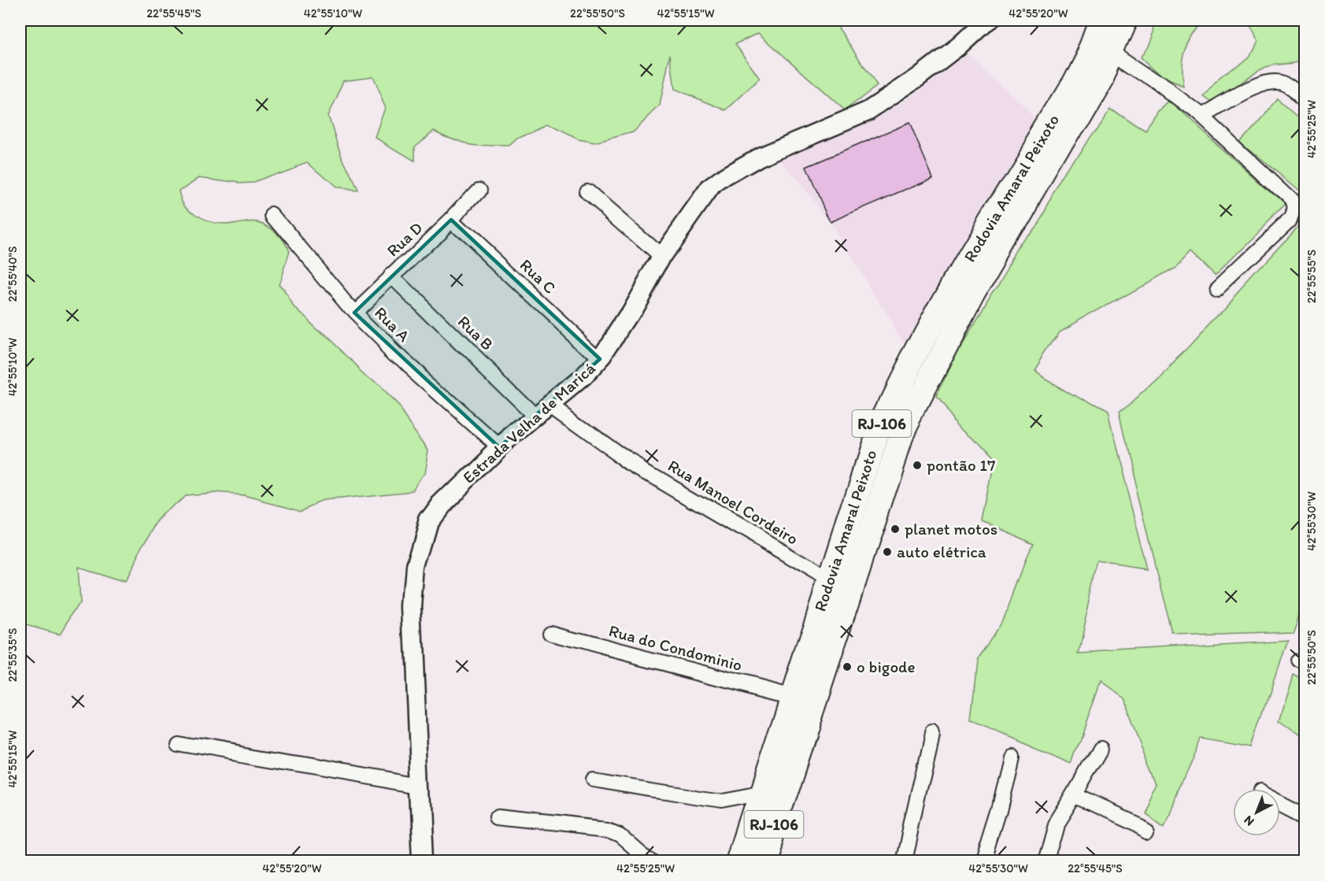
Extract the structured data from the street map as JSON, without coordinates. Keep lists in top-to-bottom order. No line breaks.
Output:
{"streets":{"highway":["Rodovia Amaral Peixoto","RJ-106"],"street":["Rua D","Rua C","Rua A","Rua B","Estrada Velha de Maricá","Rua Manoel Cordeiro","Rua do Condominio"]},"crossings":[["Rodovia Amaral Peixoto","Rua Manoel Cordeiro"],["Rodovia Amaral Peixoto","Rua do Condominio"],["Rua D","Rua C"],["Rua D","Rua A"],["Rua D","Rua B"],["Rua C","Estrada Velha de Maricá"],["Rua A","Estrada Velha de Maricá"],["Rua B","Estrada Velha de Maricá"],["Estrada Velha de Maricá","Rua Manoel Cordeiro"]],"places":["pontão 17","planet motos","auto elétrica","o bigode"],"north":"bottom left","coordinates":["22°55'45\"S","42°55'10\"W","22°55'50\"S","42°55'15\"W","42°55'20\"W","42°55'25\"W","22°55'40\"S","22°55'55\"S","42°55'30\"W","22°55'35\"S"]}
